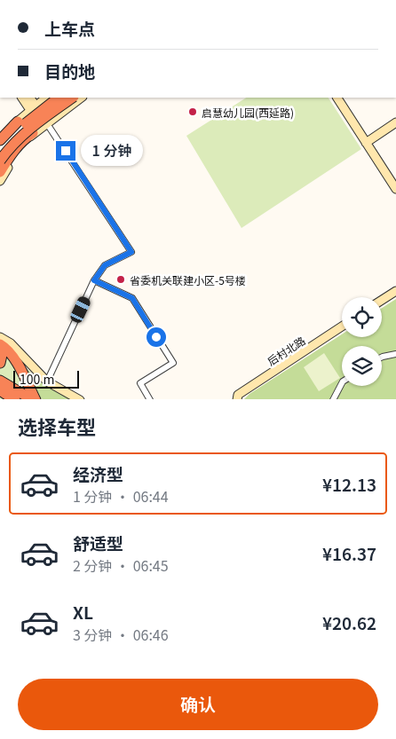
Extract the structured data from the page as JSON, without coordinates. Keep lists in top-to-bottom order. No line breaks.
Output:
{"streets":{"street":["后村北路"]},"places":["启慧幼儿园(西延路)","省委机关联建小区-5号楼"],"scale_bar":"100 m","page":{"banner":["上车点","目的地"],"bubble":"1 分钟","scale":"100 m","heading":"选择车型","list":[{"name":"经济型","note":"1 分钟 · 06:44","value":"¥12.13"},{"name":"舒适型","note":"2 分钟 · 06:45","value":"¥16.37"},{"name":"XL","note":"3 分钟 · 06:46","value":"¥20.62"}],"buttons":"确认"}}
